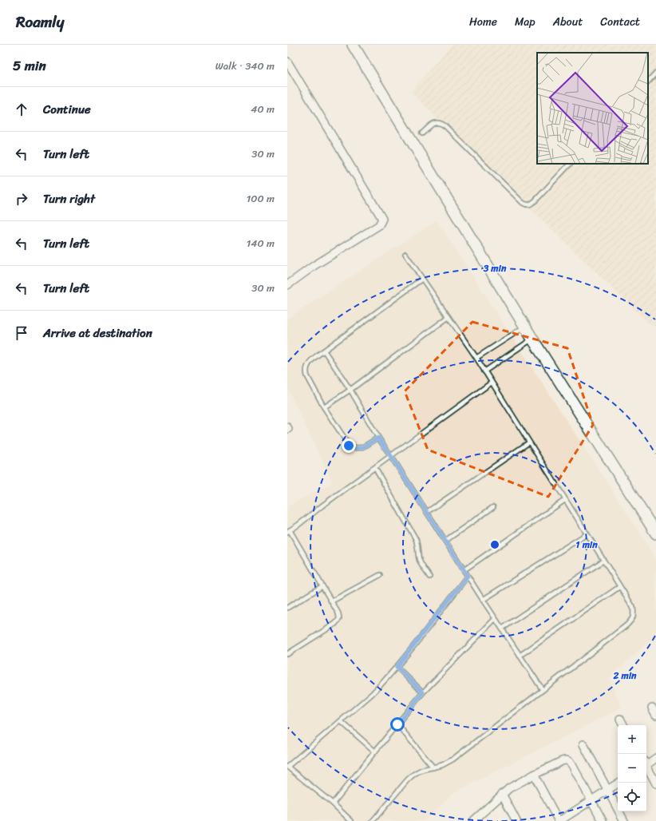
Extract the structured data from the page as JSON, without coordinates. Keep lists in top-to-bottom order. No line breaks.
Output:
{"page":{"header":"Roamly","nav":["Home","Map","About","Contact"],"heading":["5 min","Walk · 340 m"],"list":[["Continue","40 m"],["Turn left","30 m"],["Turn right","100 m"],["Turn left","140 m"],["Turn left","30 m"],"Arrive at destination"],"map_buttons":["+","−"]},"rings":["3 min","1 min","2 min"]}
